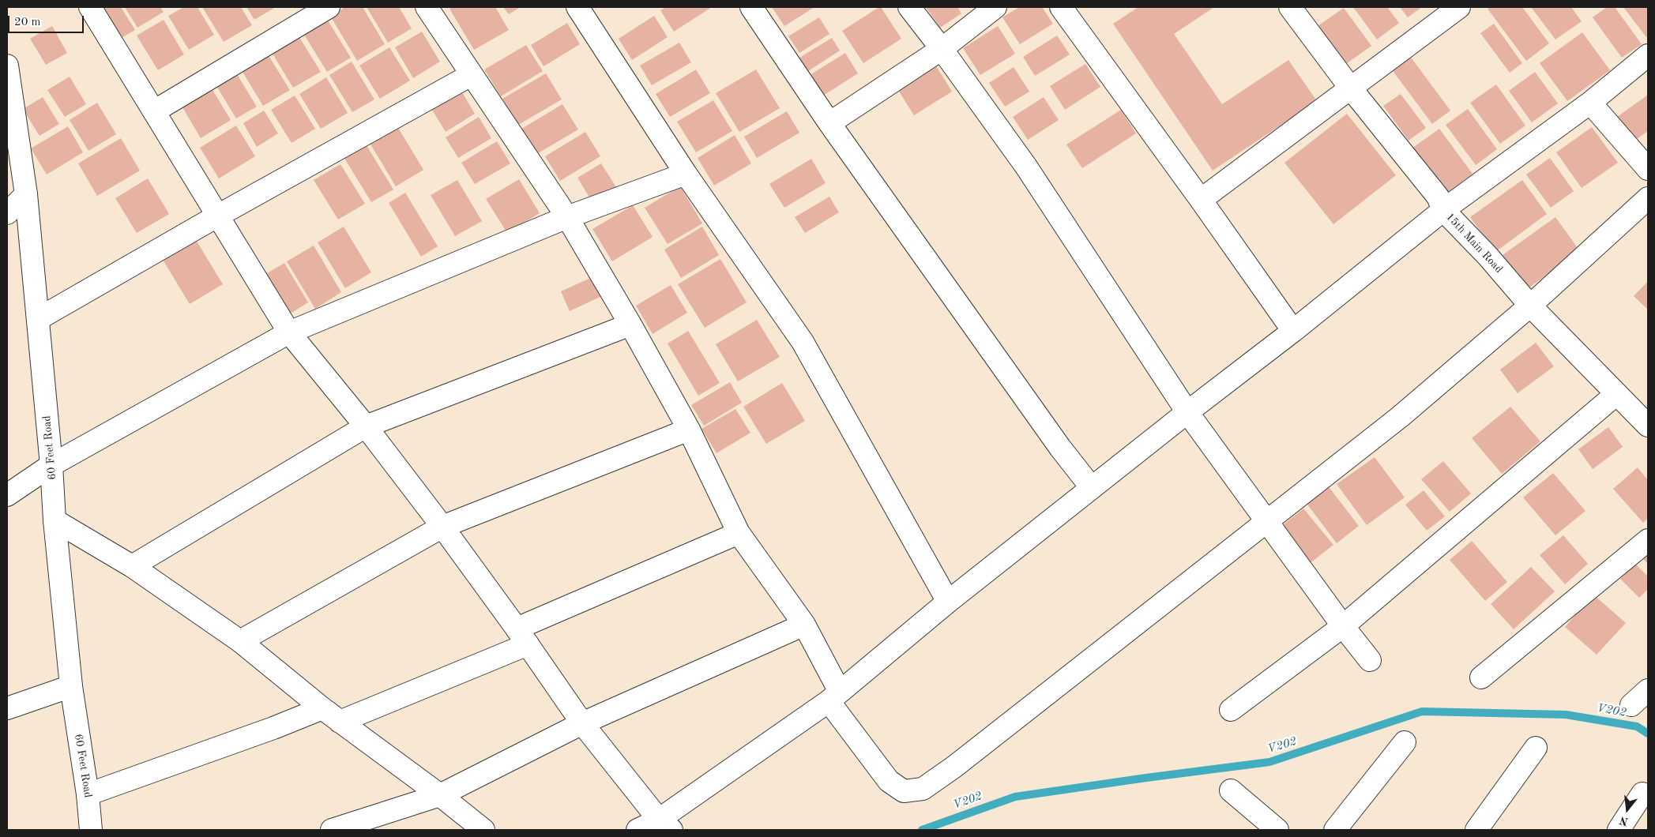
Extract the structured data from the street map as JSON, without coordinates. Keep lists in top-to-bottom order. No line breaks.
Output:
{"streets":{"street":["15th Main Road","60 Feet Road"]},"water":["V202"],"scale_bar":"20 m","north":"bottom"}
